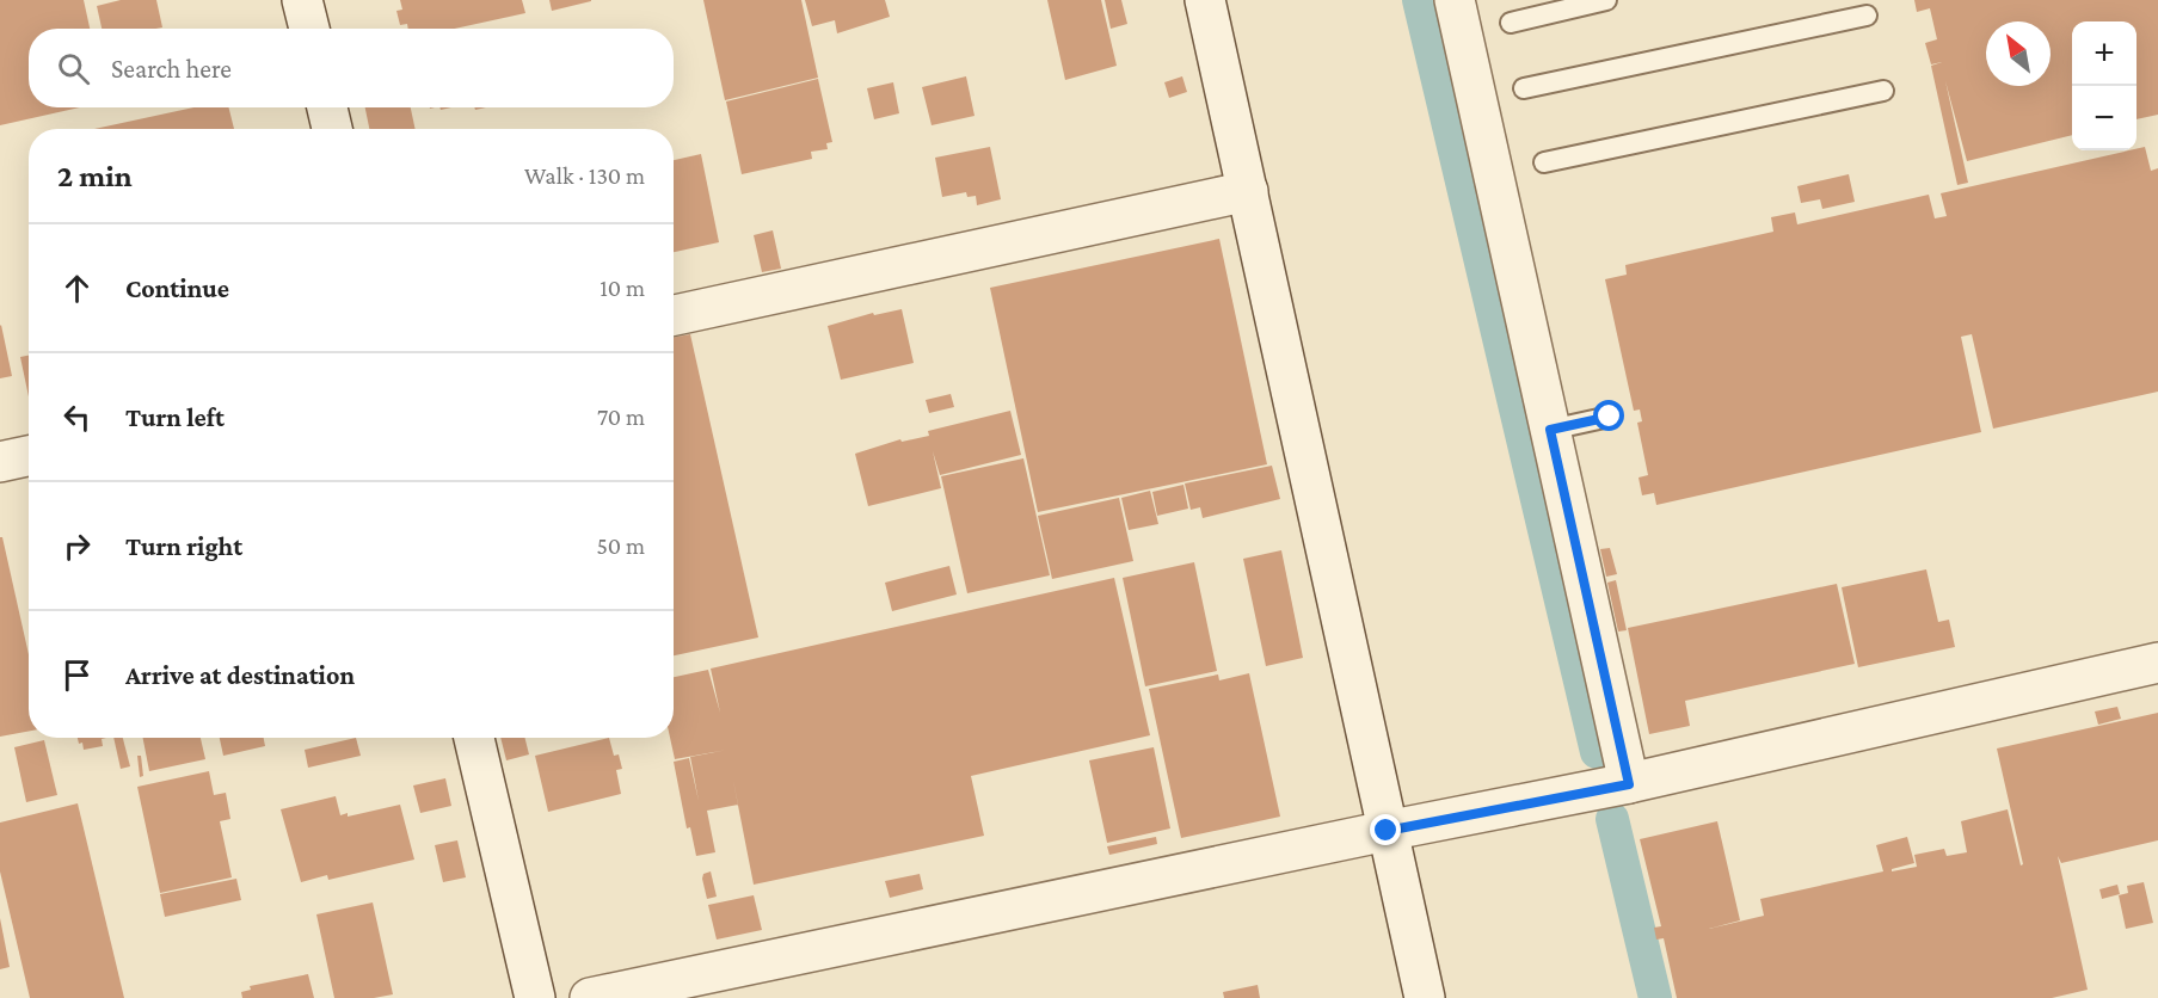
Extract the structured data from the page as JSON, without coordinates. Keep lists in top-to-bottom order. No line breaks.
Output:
{"north":"top left","page":{"map_buttons":["+","−"],"search":"Search here","heading":["2 min","Walk · 130 m"],"list":[["Continue","10 m"],["Turn left","70 m"],["Turn right","50 m"],"Arrive at destination"]}}
